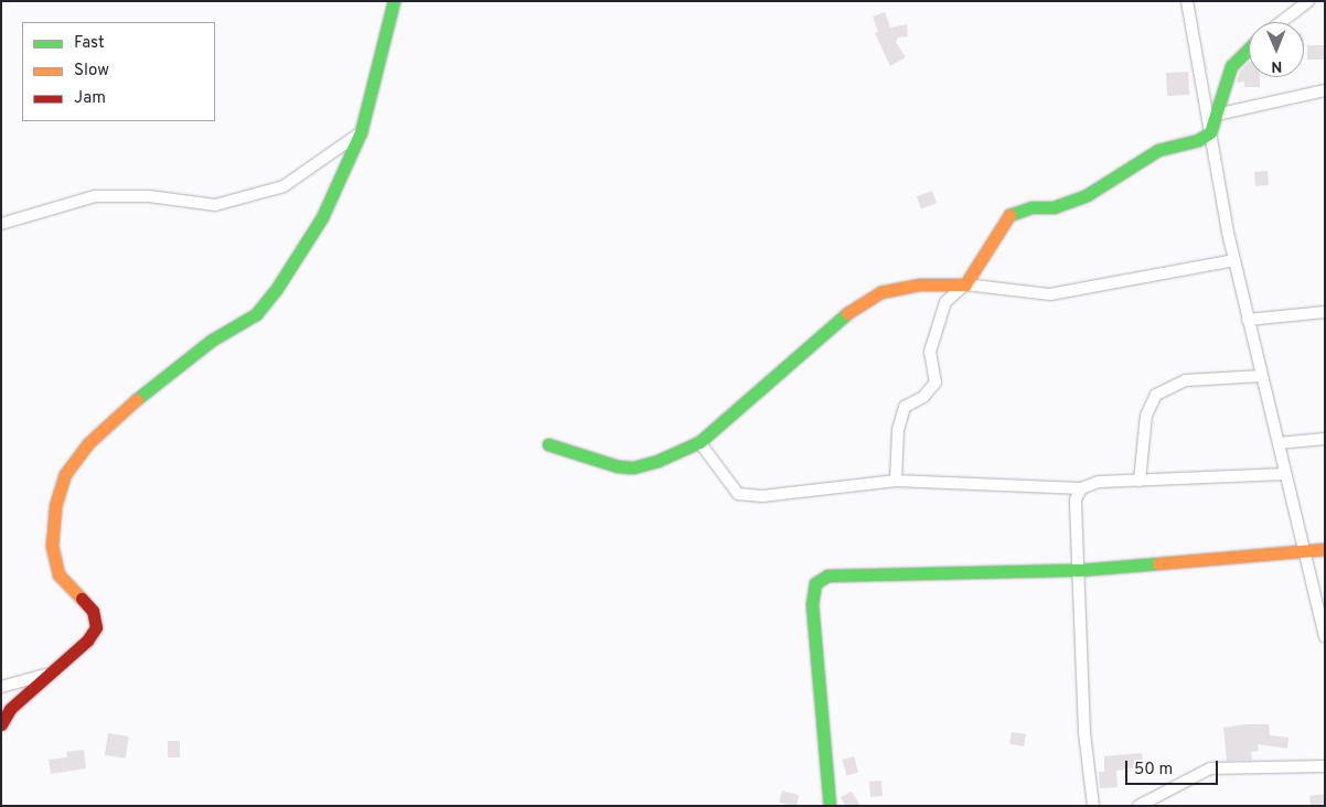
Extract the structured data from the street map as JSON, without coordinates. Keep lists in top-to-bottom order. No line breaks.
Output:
{"legend":["Fast","Slow","Jam"],"scale_bar":"50 m","north":"bottom"}
